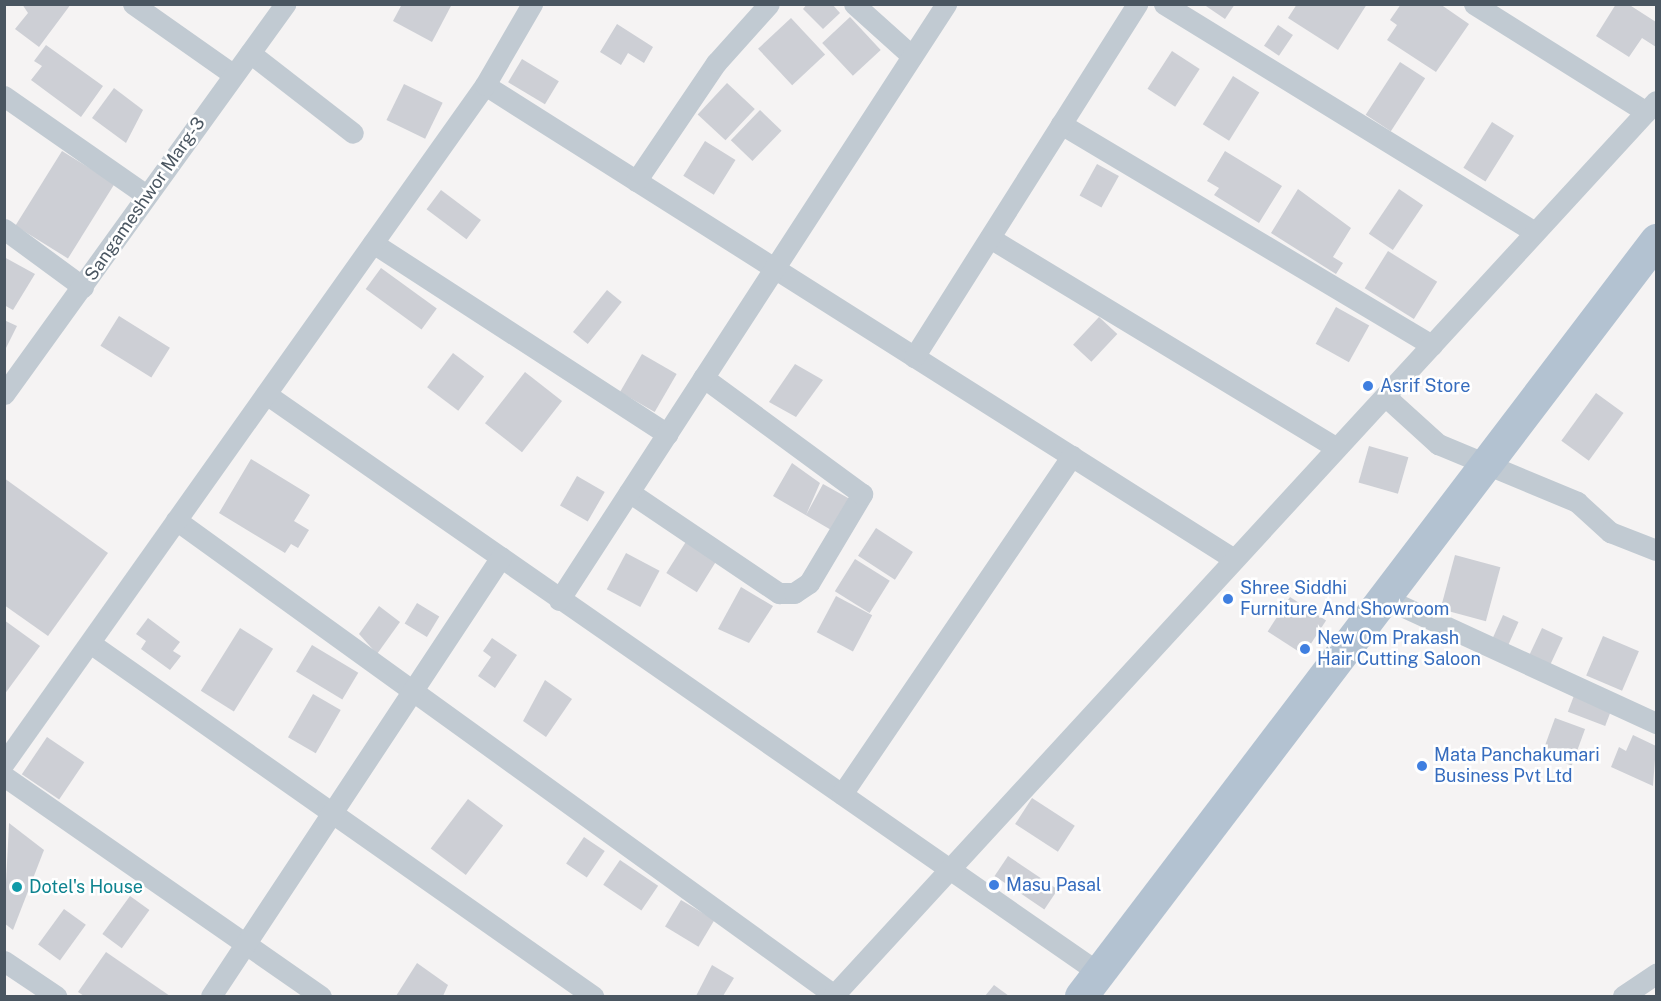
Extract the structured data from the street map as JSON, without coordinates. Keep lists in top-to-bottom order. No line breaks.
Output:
{"streets":{"street":["Sangameshwor Marg-3"]},"places":["Asrif Store","Shree Siddhi Furniture And Showroom","New Om Prakash Hair Cutting Saloon","Mata Panchakumari Business Pvt Ltd","Masu Pasal","Dotel's House"]}
